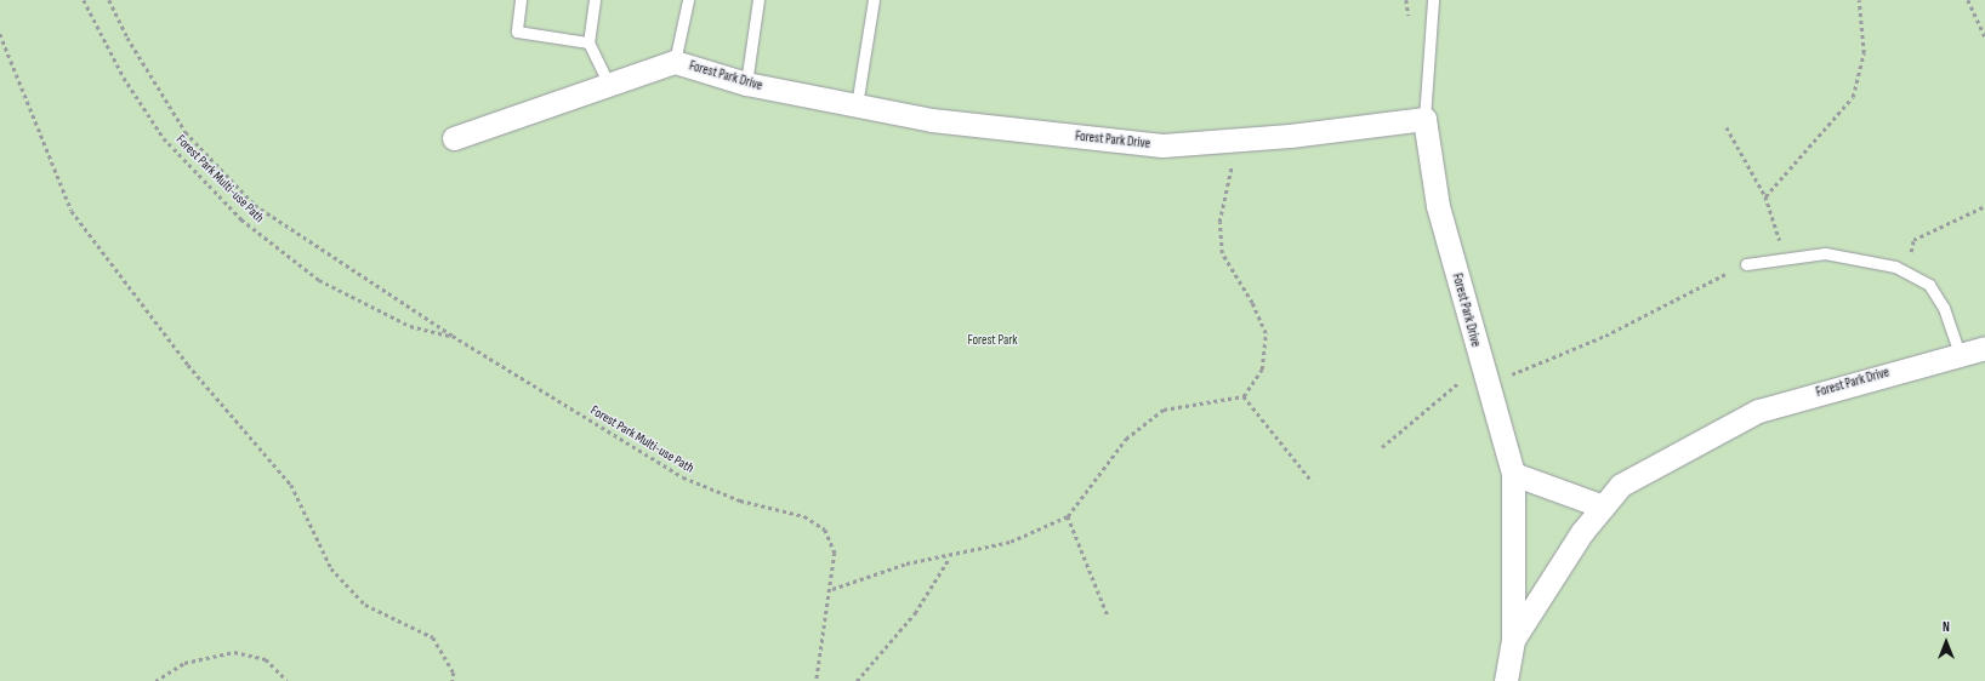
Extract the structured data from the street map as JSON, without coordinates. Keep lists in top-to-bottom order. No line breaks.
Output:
{"streets":{"street":["Forest Park Drive"],"path":["Forest Park Multi-use Path"]},"parks":["Forest Park"],"north":"top"}
